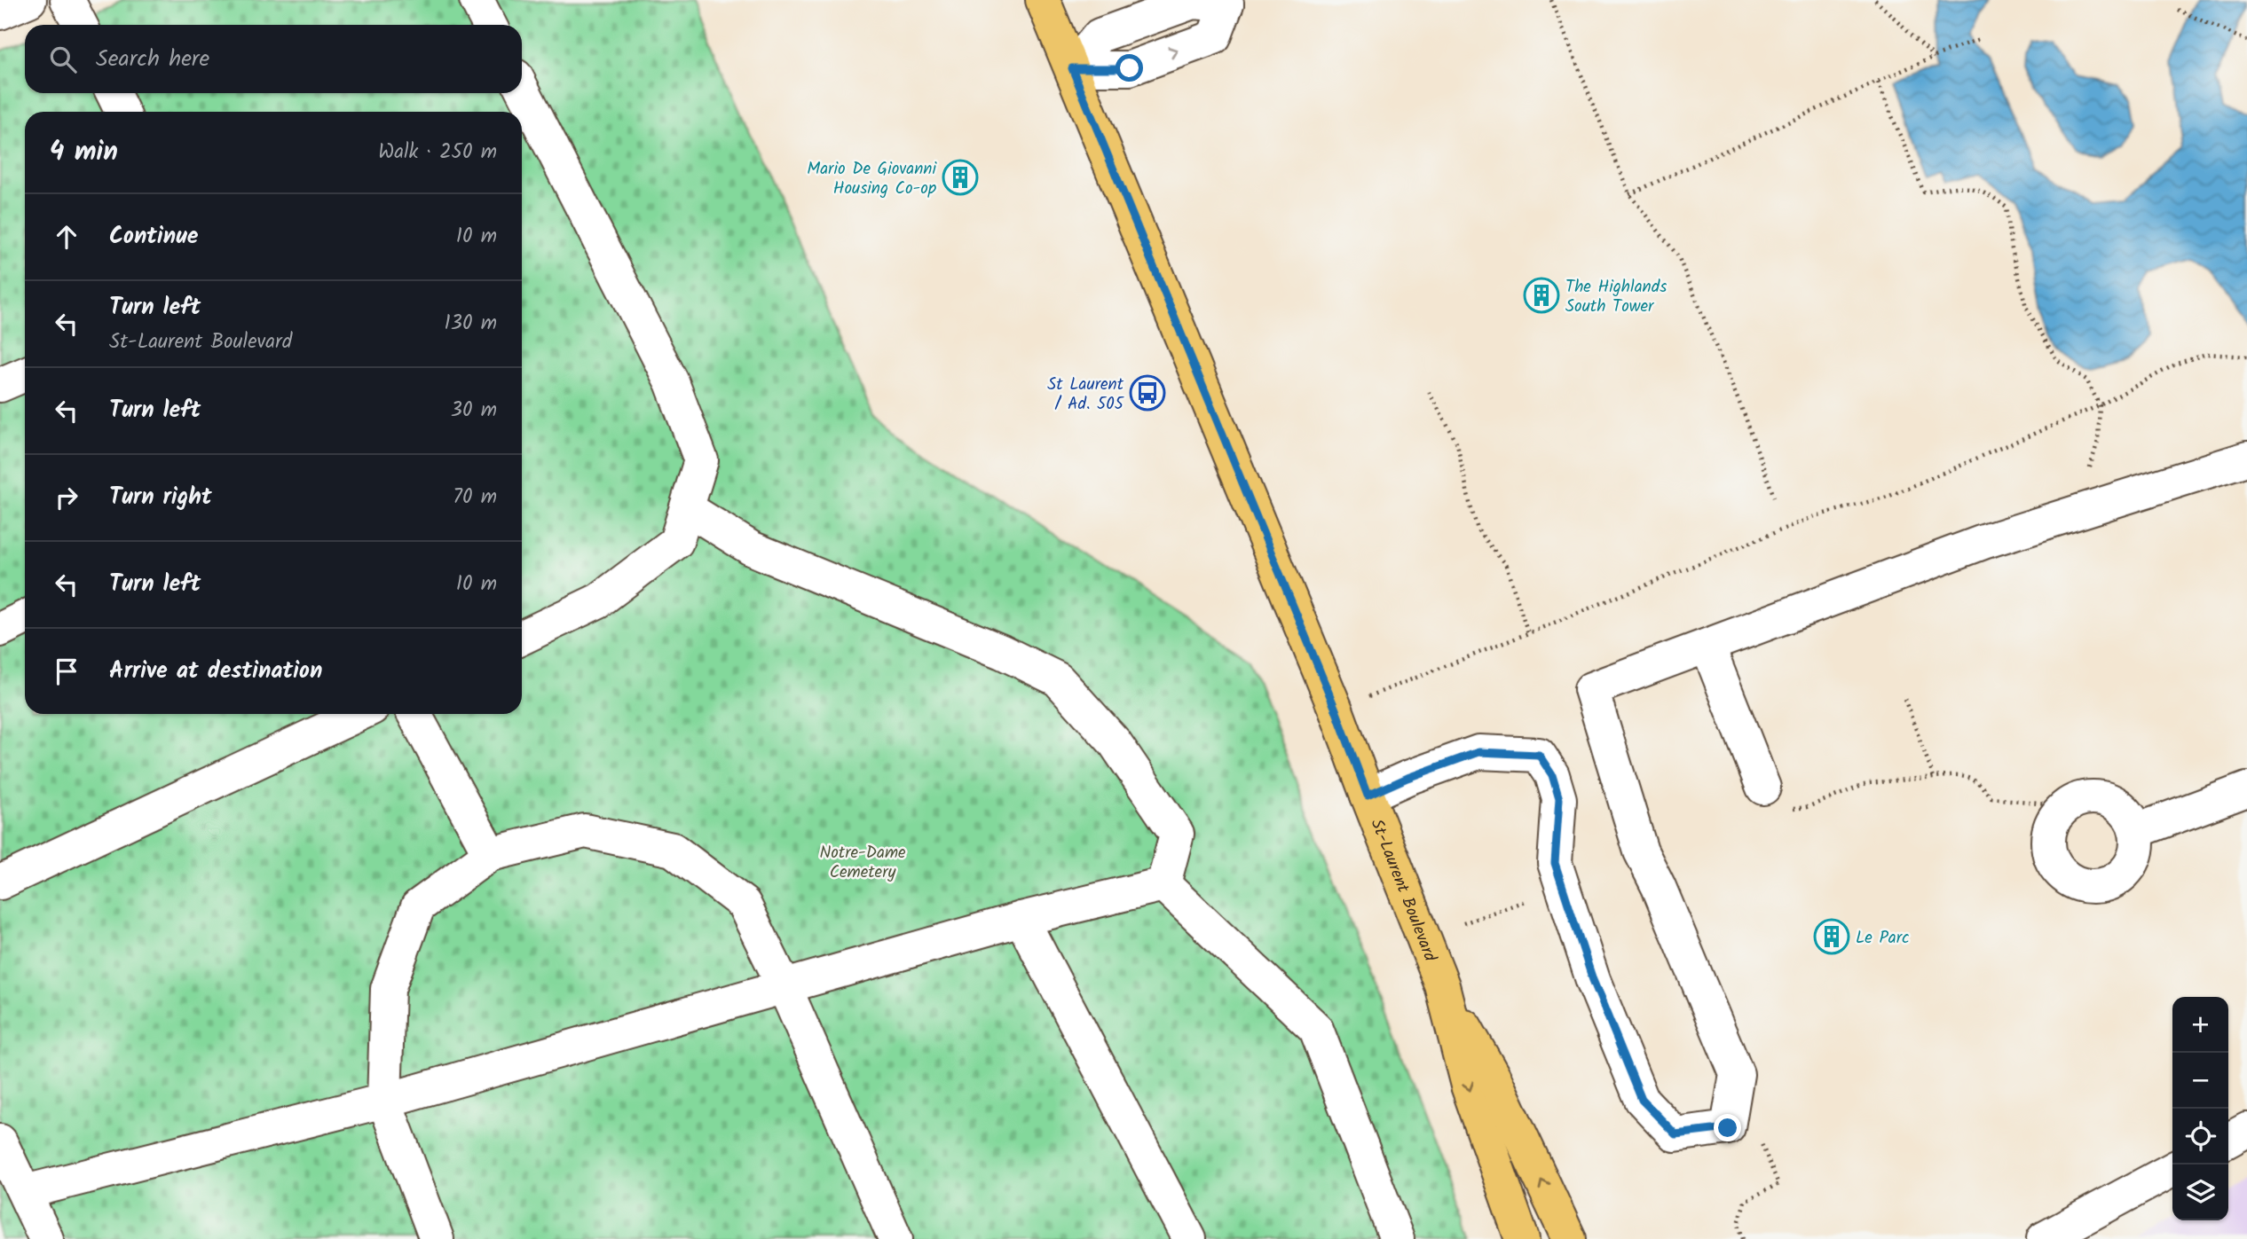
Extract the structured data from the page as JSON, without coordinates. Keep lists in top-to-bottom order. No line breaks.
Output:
{"streets":{"main road":["St-Laurent Boulevard"]},"parks":["Notre-Dame Cemetery"],"places":{"building":["Mario De Giovanni Housing Co-op","The Highlands South Tower","Le Parc"],"bus stop":["St Laurent / Ad. 505"]},"page":{"search":"Search here","heading":["4 min","Walk · 250 m"],"list":[["Continue","10 m"],["Turn left","St-Laurent Boulevard","130 m"],["Turn left","30 m"],["Turn right","70 m"],["Turn left","10 m"],"Arrive at destination"],"map_buttons":["+","−"]}}
